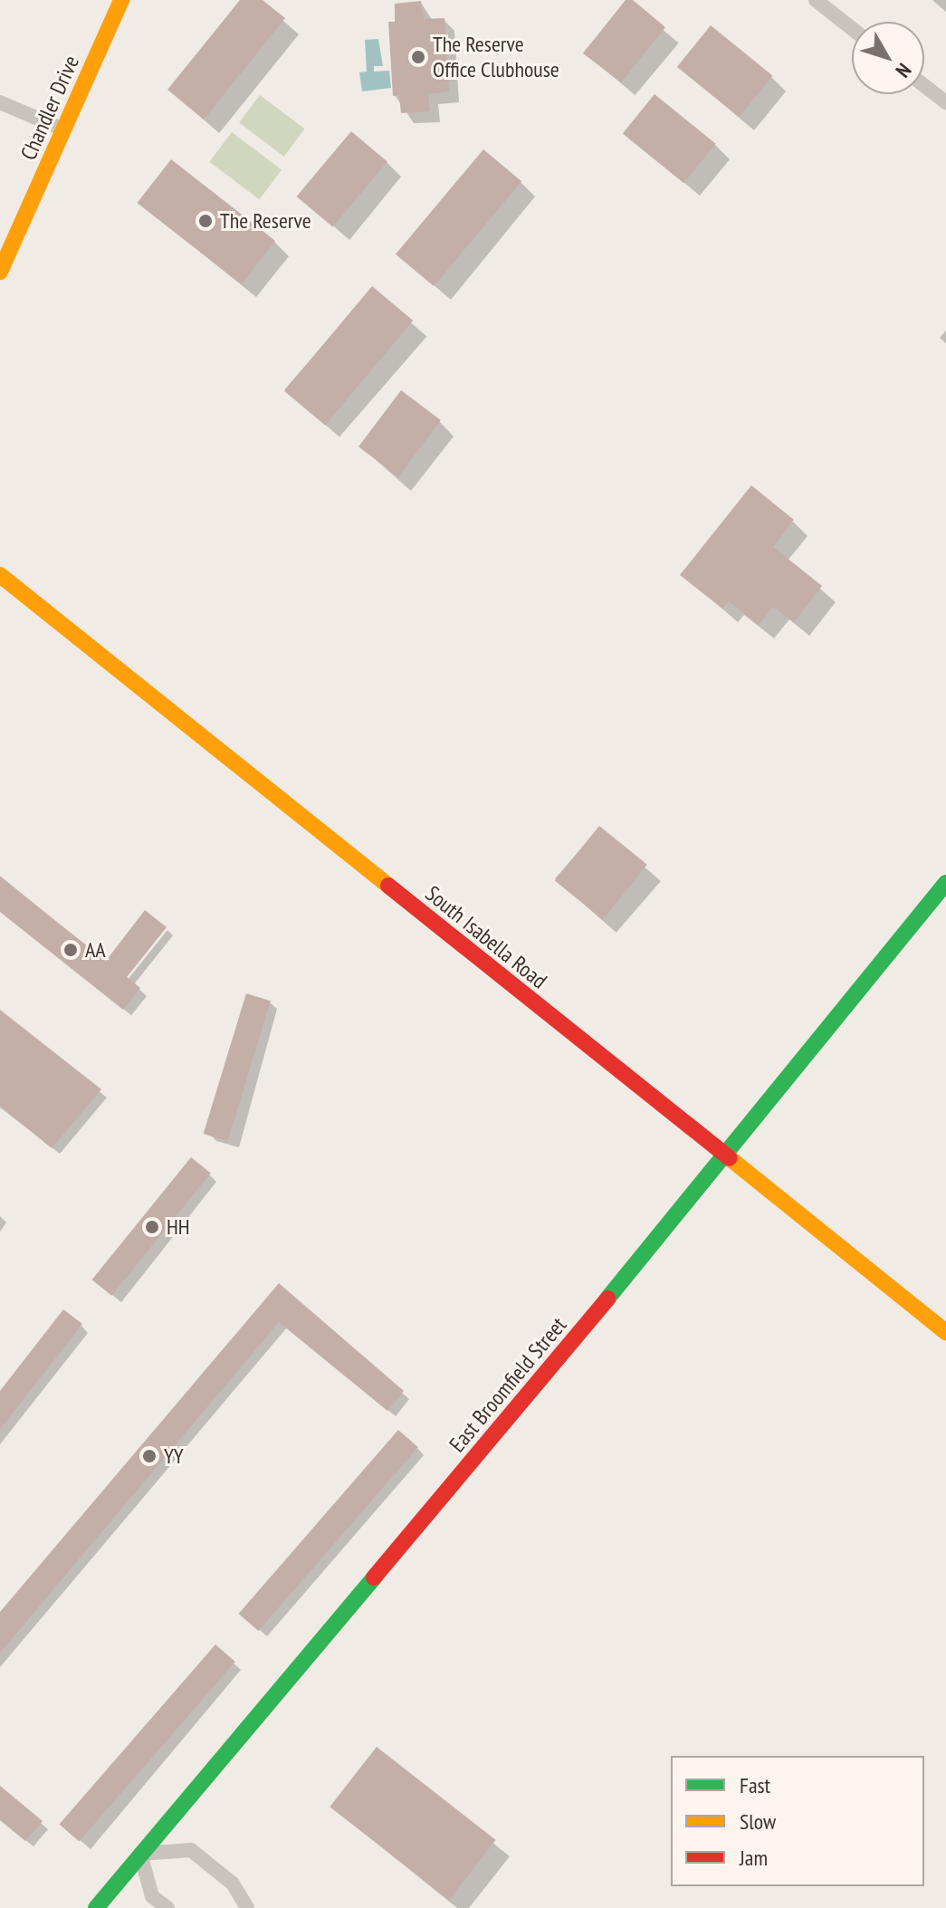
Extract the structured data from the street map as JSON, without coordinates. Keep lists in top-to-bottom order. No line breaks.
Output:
{"streets":{"main road":["Chandler Drive","South Isabella Road","East Broomfield Street"]},"crossings":[["South Isabella Road","East Broomfield Street"]],"places":["The Reserve Office Clubhouse","The Reserve","AA","HH","YY"],"legend":["Fast","Slow","Jam"],"north":"bottom right"}
